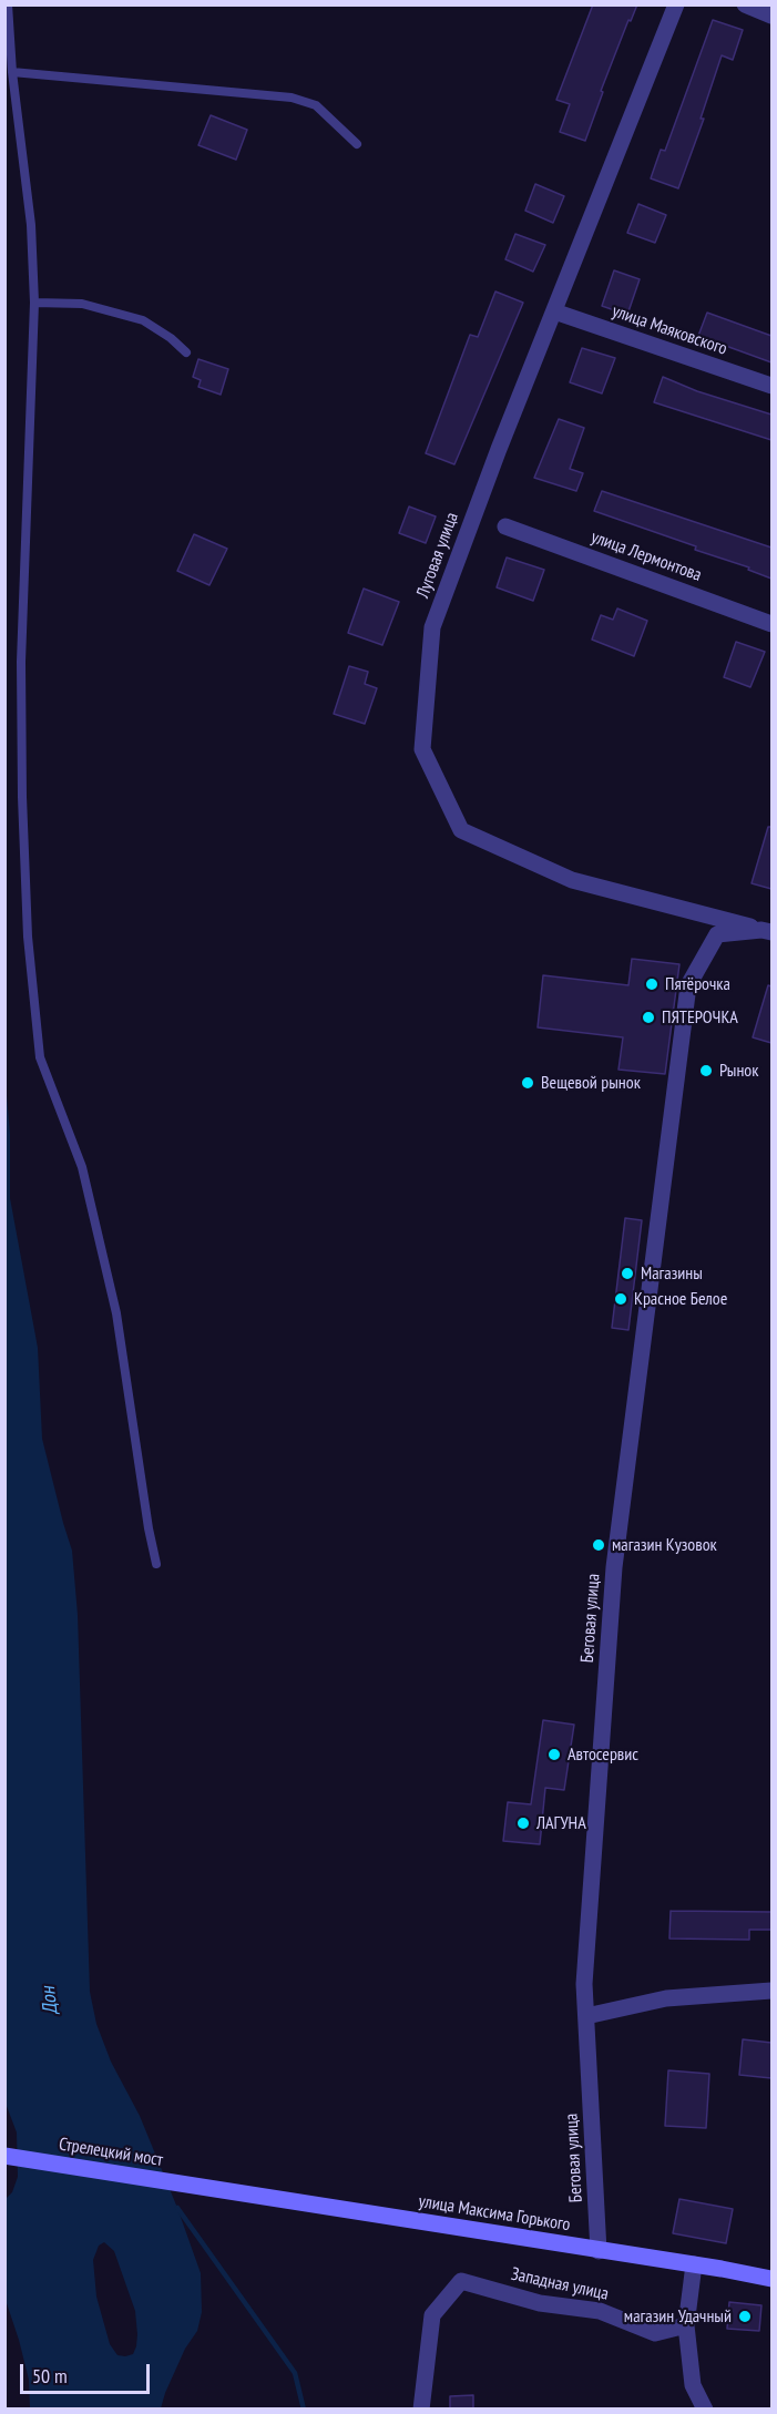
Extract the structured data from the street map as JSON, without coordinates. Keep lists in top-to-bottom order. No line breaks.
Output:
{"streets":{"main road":["Стрелецкий мост","улица Максима Горького"],"street":["улица Маяковского","Луговая улица","улица Лермонтова","Беговая улица","Западная улица"]},"crossings":[["улица Маяковского","Луговая улица"],["Луговая улица","Беговая улица"],["Беговая улица","улица Максима Горького"],["Стрелецкий мост","улица Максима Горького"]],"water":["Дон"],"places":["Пятёрочка","ПЯТЕРОЧКА","Рынок","Вещевой рынок","Магазины","Красное Белое","магазин Кузовок","Автосервис","ЛАГУНА","магазин Удачный"],"scale_bar":"50 m"}
